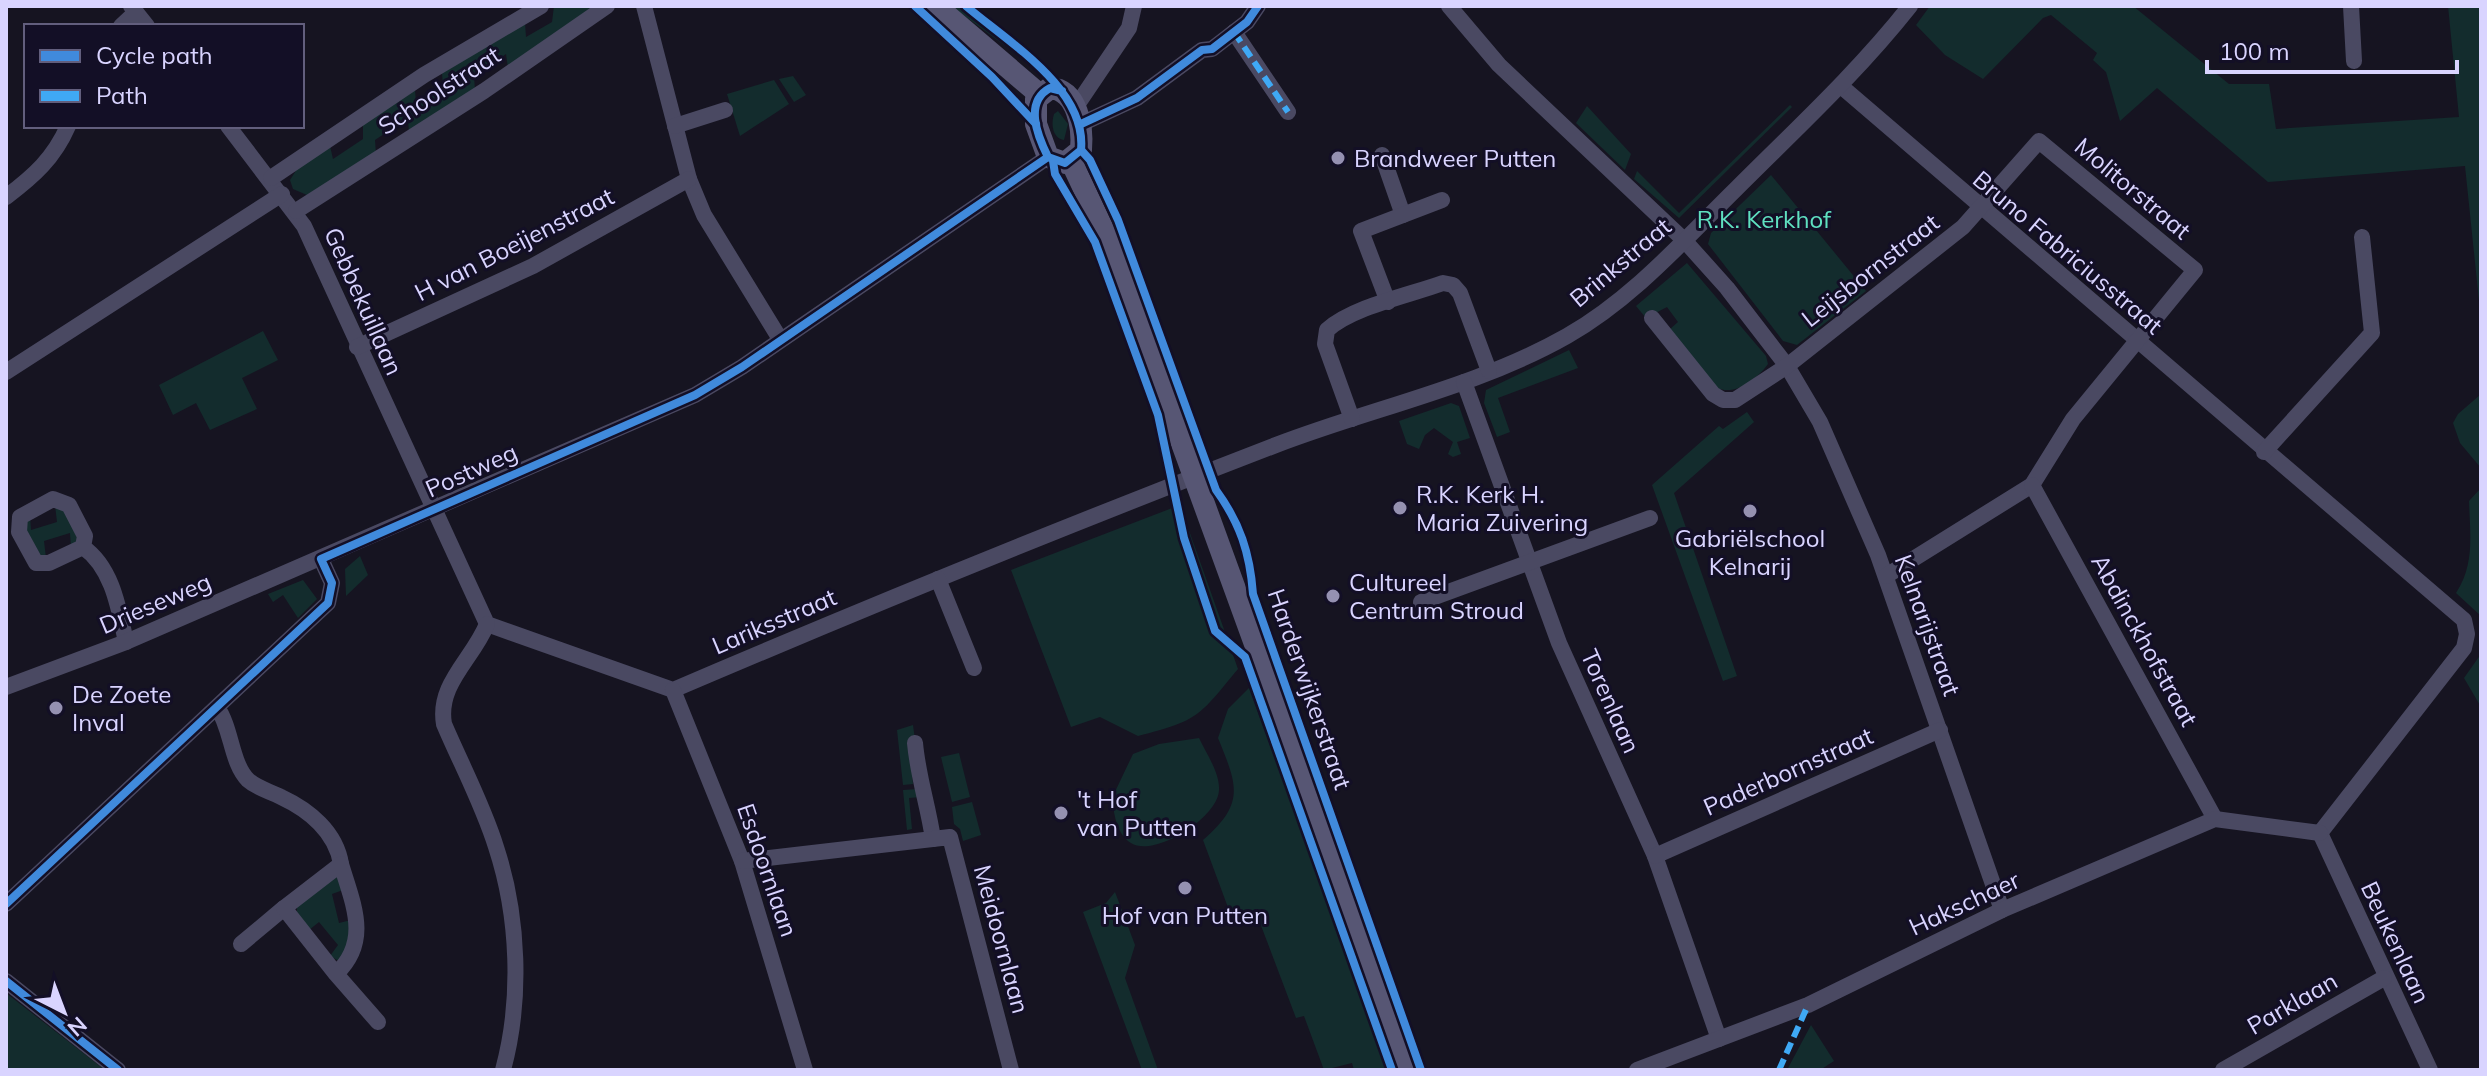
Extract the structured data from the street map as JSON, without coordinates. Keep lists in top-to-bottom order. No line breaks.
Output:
{"streets":{"main road":["Harderwijkerstraat"],"street":["Schoolstraat","Molitorstraat","H van Boeijenstraat","Bruno Fabriciusstraat","Brinkstraat","Leijsbornstraat","Gebbekuillaan","Postweg","Drieseweg","Lariksstraat","Kelnarijstraat","Abdinckhofstraat","Torenlaan","Paderbornstraat","Esdoornlaan","Hakschaer","Meidoornlaan","Beukenlaan","Parklaan"]},"crossings":[["Schoolstraat","Gebbekuillaan"],["Molitorstraat","Bruno Fabriciusstraat"],["Molitorstraat","Leijsbornstraat"],["H van Boeijenstraat","Gebbekuillaan"],["Bruno Fabriciusstraat","Brinkstraat"],["Bruno Fabriciusstraat","Leijsbornstraat"],["Bruno Fabriciusstraat","Beukenlaan"],["Brinkstraat","Lariksstraat"],["Brinkstraat","Kelnarijstraat"],["Brinkstraat","Harderwijkerstraat"],["Brinkstraat","Torenlaan"],["Leijsbornstraat","Kelnarijstraat"],["Gebbekuillaan","Postweg"],["Postweg","Drieseweg"],["Lariksstraat","Harderwijkerstraat"],["Lariksstraat","Esdoornlaan"],["Kelnarijstraat","Paderbornstraat"],["Kelnarijstraat","Hakschaer"],["Abdinckhofstraat","Hakschaer"],["Torenlaan","Paderbornstraat"],["Torenlaan","Hakschaer"],["Beukenlaan","Parklaan"]],"parks":["R.K. Kerkhof"],"places":["Brandweer Putten","R.K. Kerk H. Maria Zuivering","Gabriëlschool Kelnarij","Cultureel Centrum Stroud","De Zoete Inval","'t Hof van Putten","Hof van Putten"],"legend":["Cycle path","Path"],"scale_bar":"100 m","north":"bottom right"}
